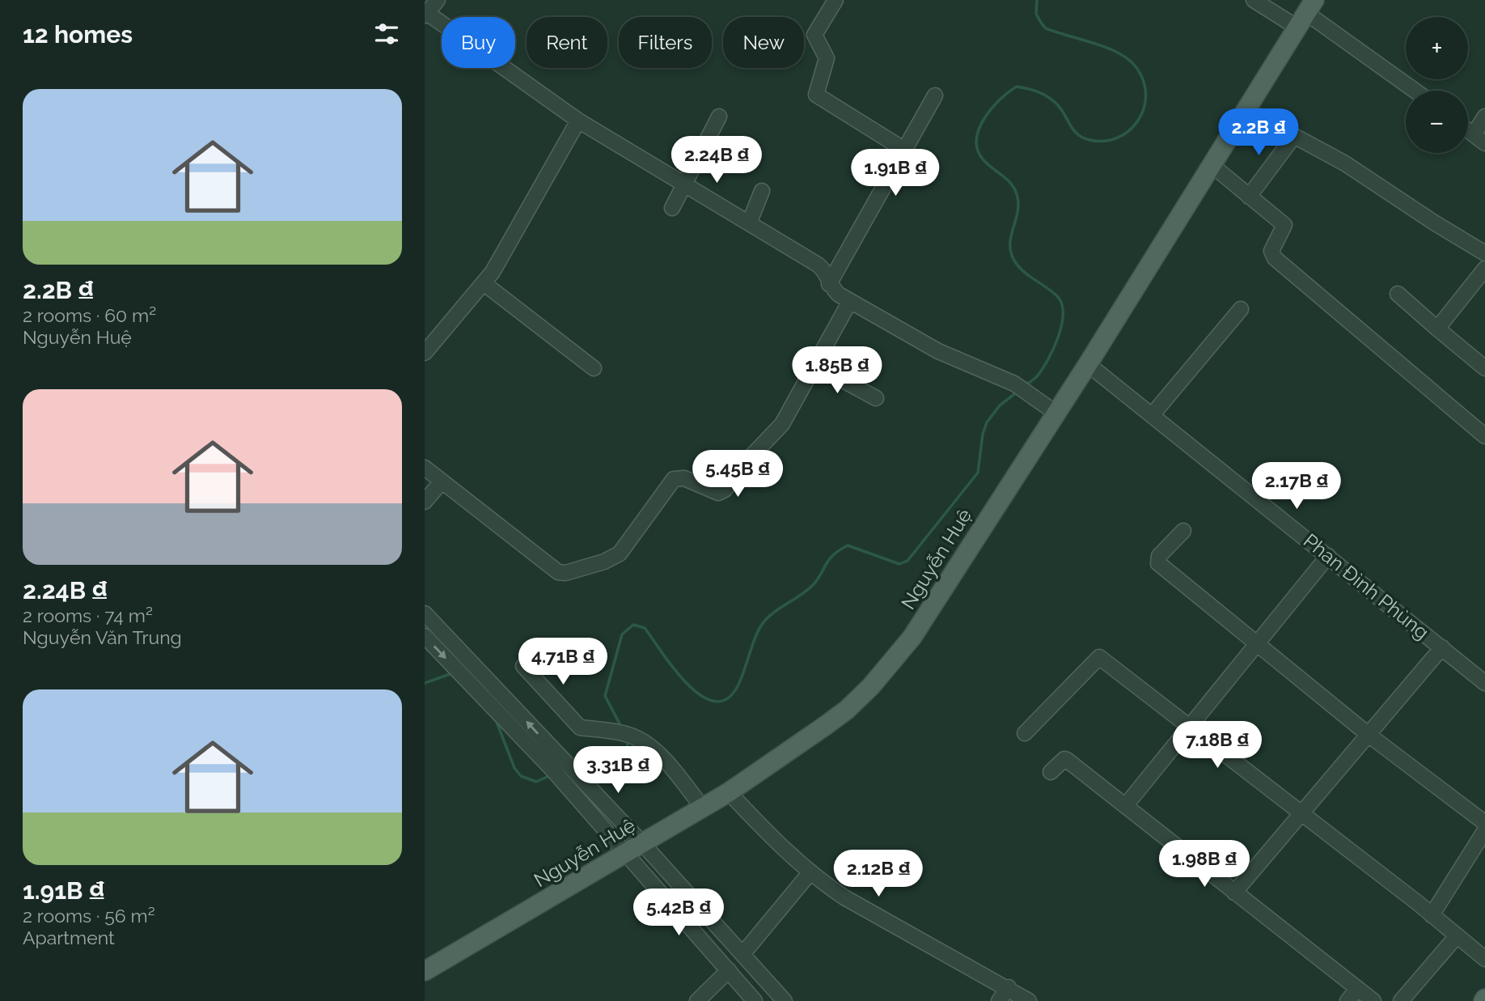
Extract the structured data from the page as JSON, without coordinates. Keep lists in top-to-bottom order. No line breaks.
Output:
{"streets":{"main road":["Nguyễn Huệ"],"street":["Phan Đình Phùng"]},"crossings":[["Nguyễn Huệ","Phan Đình Phùng"]],"page":{"heading":"12 homes","map_buttons":["+","−"],"chip":["Buy","Rent","Filters","New"],"list":[{"name":"2.2B ₫","note":"2 rooms · 60 m² · Nguyễn Huệ"},{"name":"2.24B ₫","note":"2 rooms · 74 m² · Nguyễn Văn Trung"},{"name":"1.91B ₫","note":"2 rooms · 56 m² · Apartment"}],"price":["2.2B ₫","2.24B ₫","1.91B ₫","1.85B ₫","5.45B ₫","2.17B ₫","4.71B ₫","7.18B ₫","3.31B ₫","1.98B ₫","2.12B ₫","5.42B ₫"]}}
